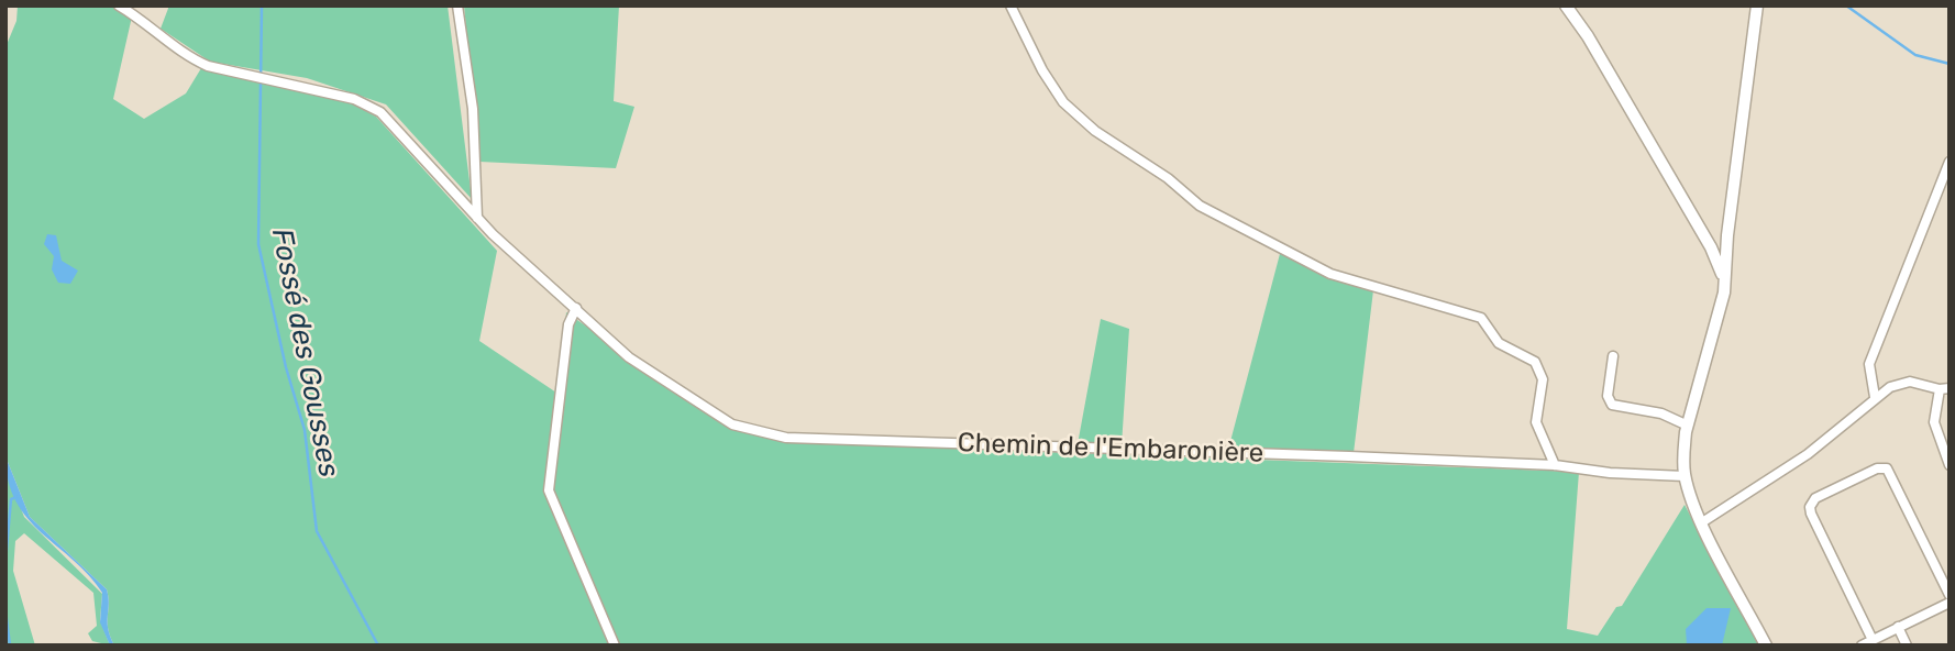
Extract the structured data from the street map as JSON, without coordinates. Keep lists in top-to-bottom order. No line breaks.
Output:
{"streets":{"street":["Chemin de l'Embaronière"]},"water":["Fossé des Gousses"]}
